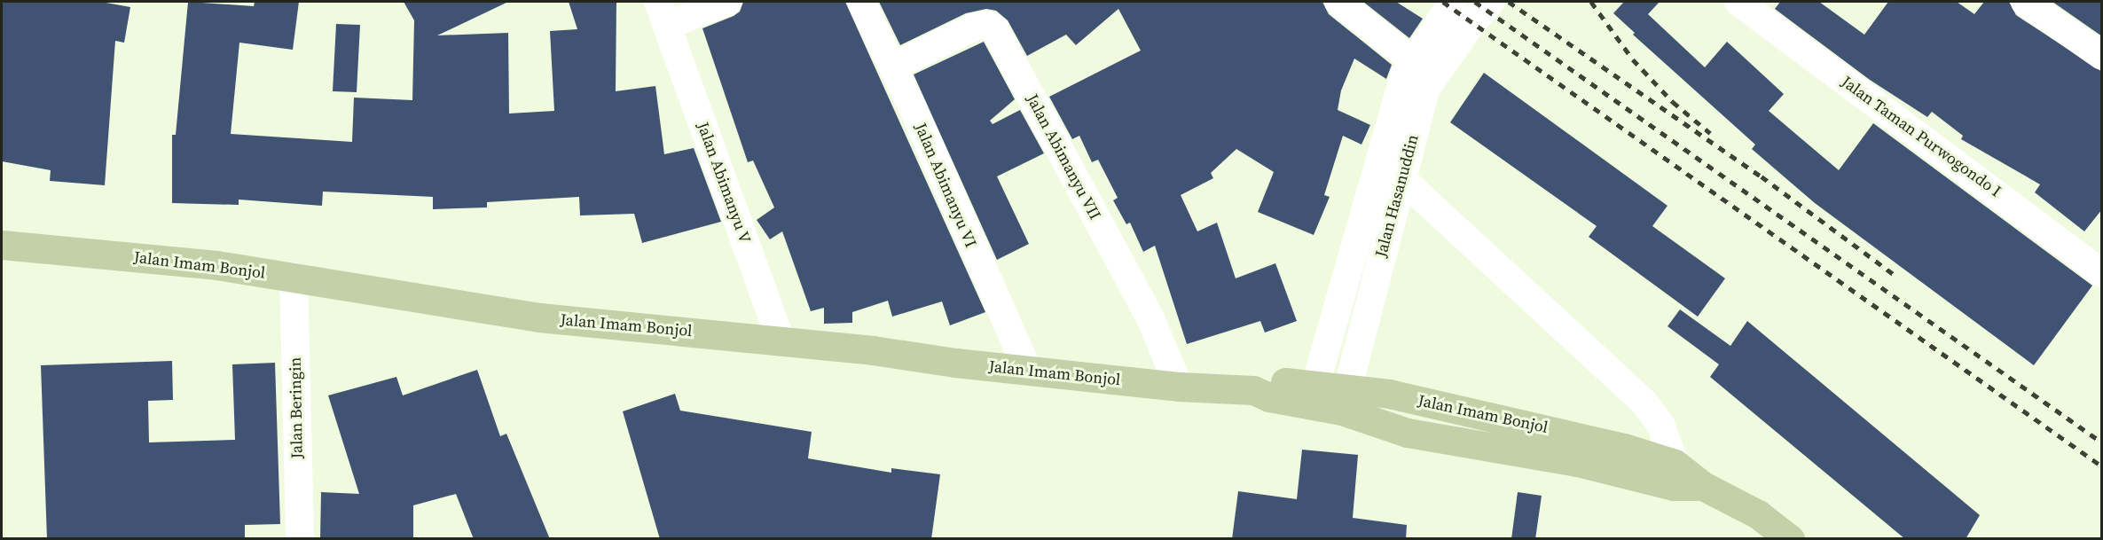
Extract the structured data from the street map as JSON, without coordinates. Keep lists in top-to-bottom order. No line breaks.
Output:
{"streets":{"main road":["Jalan Imam Bonjol"],"street":["Jalan Taman Purwogondo I","Jalan Abimanyu VII","Jalan Abimanyu V","Jalan Abimanyu VI","Jalan Hasanuddin","Jalan Beringin"]},"crossings":[["Jalan Abimanyu VII","Jalan Abimanyu VI"],["Jalan Abimanyu VII","Jalan Imam Bonjol"],["Jalan Abimanyu V","Jalan Imam Bonjol"],["Jalan Abimanyu VI","Jalan Imam Bonjol"],["Jalan Hasanuddin","Jalan Imam Bonjol"],["Jalan Imam Bonjol","Jalan Beringin"]]}
